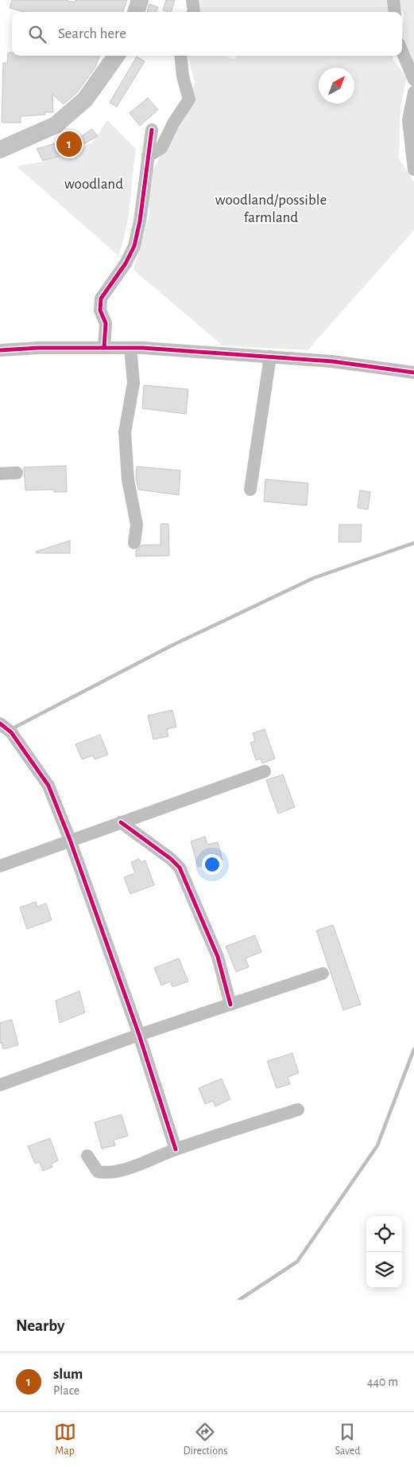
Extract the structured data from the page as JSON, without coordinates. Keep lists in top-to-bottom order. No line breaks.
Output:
{"parks":["woodland","woodland/possible farmland"],"north":"top right","page":{"search":"Search here","pins":"1","heading":"Nearby","list":[{"mark":"1","name":"slum","note":"Place","value":"440 m"}],"nav":["Map","Directions","Saved"]}}
